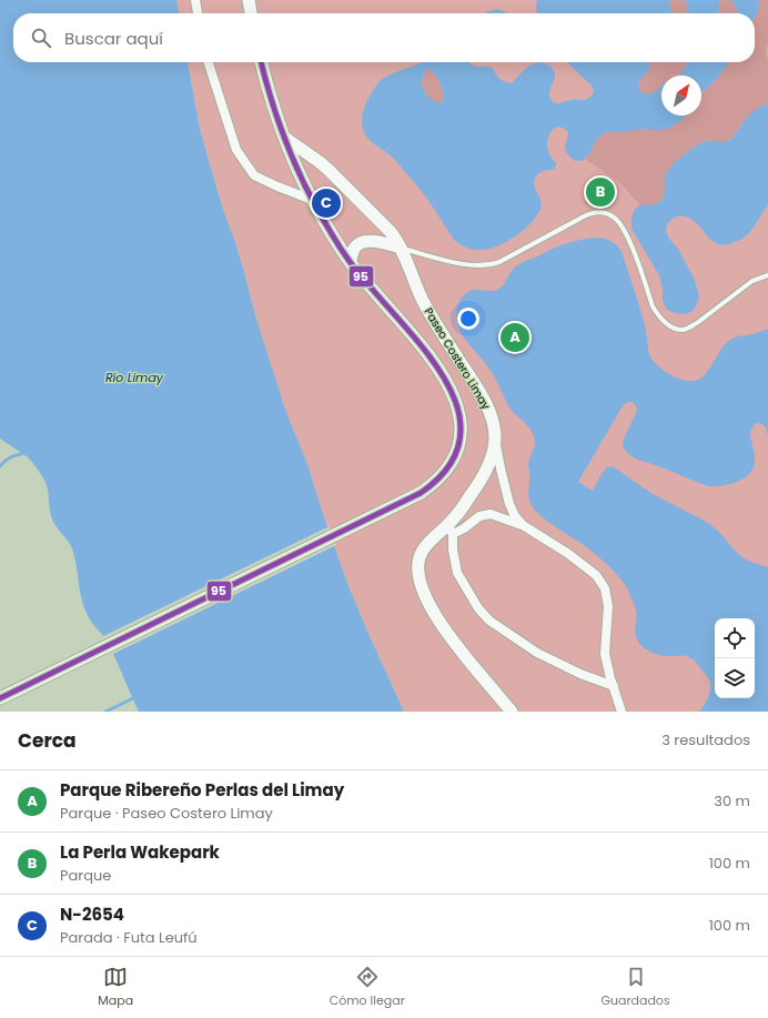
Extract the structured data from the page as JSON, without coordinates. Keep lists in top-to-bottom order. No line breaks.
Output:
{"streets":{"street":["Paseo Costero Limay"]},"water":["Río Limay"],"lines":["transit line 95"],"north":"top right","page":{"search":"Buscar aquí","pins":["B","C","A"],"heading":["Cerca","3 resultados"],"list":[{"mark":"A","name":"Parque Ribereño Perlas del Limay","note":"Parque · Paseo Costero Limay","value":"30 m"},{"mark":"B","name":"La Perla Wakepark","note":"Parque","value":"100 m"},{"mark":"C","name":"N-2654","note":"Parada · Futa Leufú","value":"100 m"}],"nav":["Mapa","Cómo llegar","Guardados"]}}
